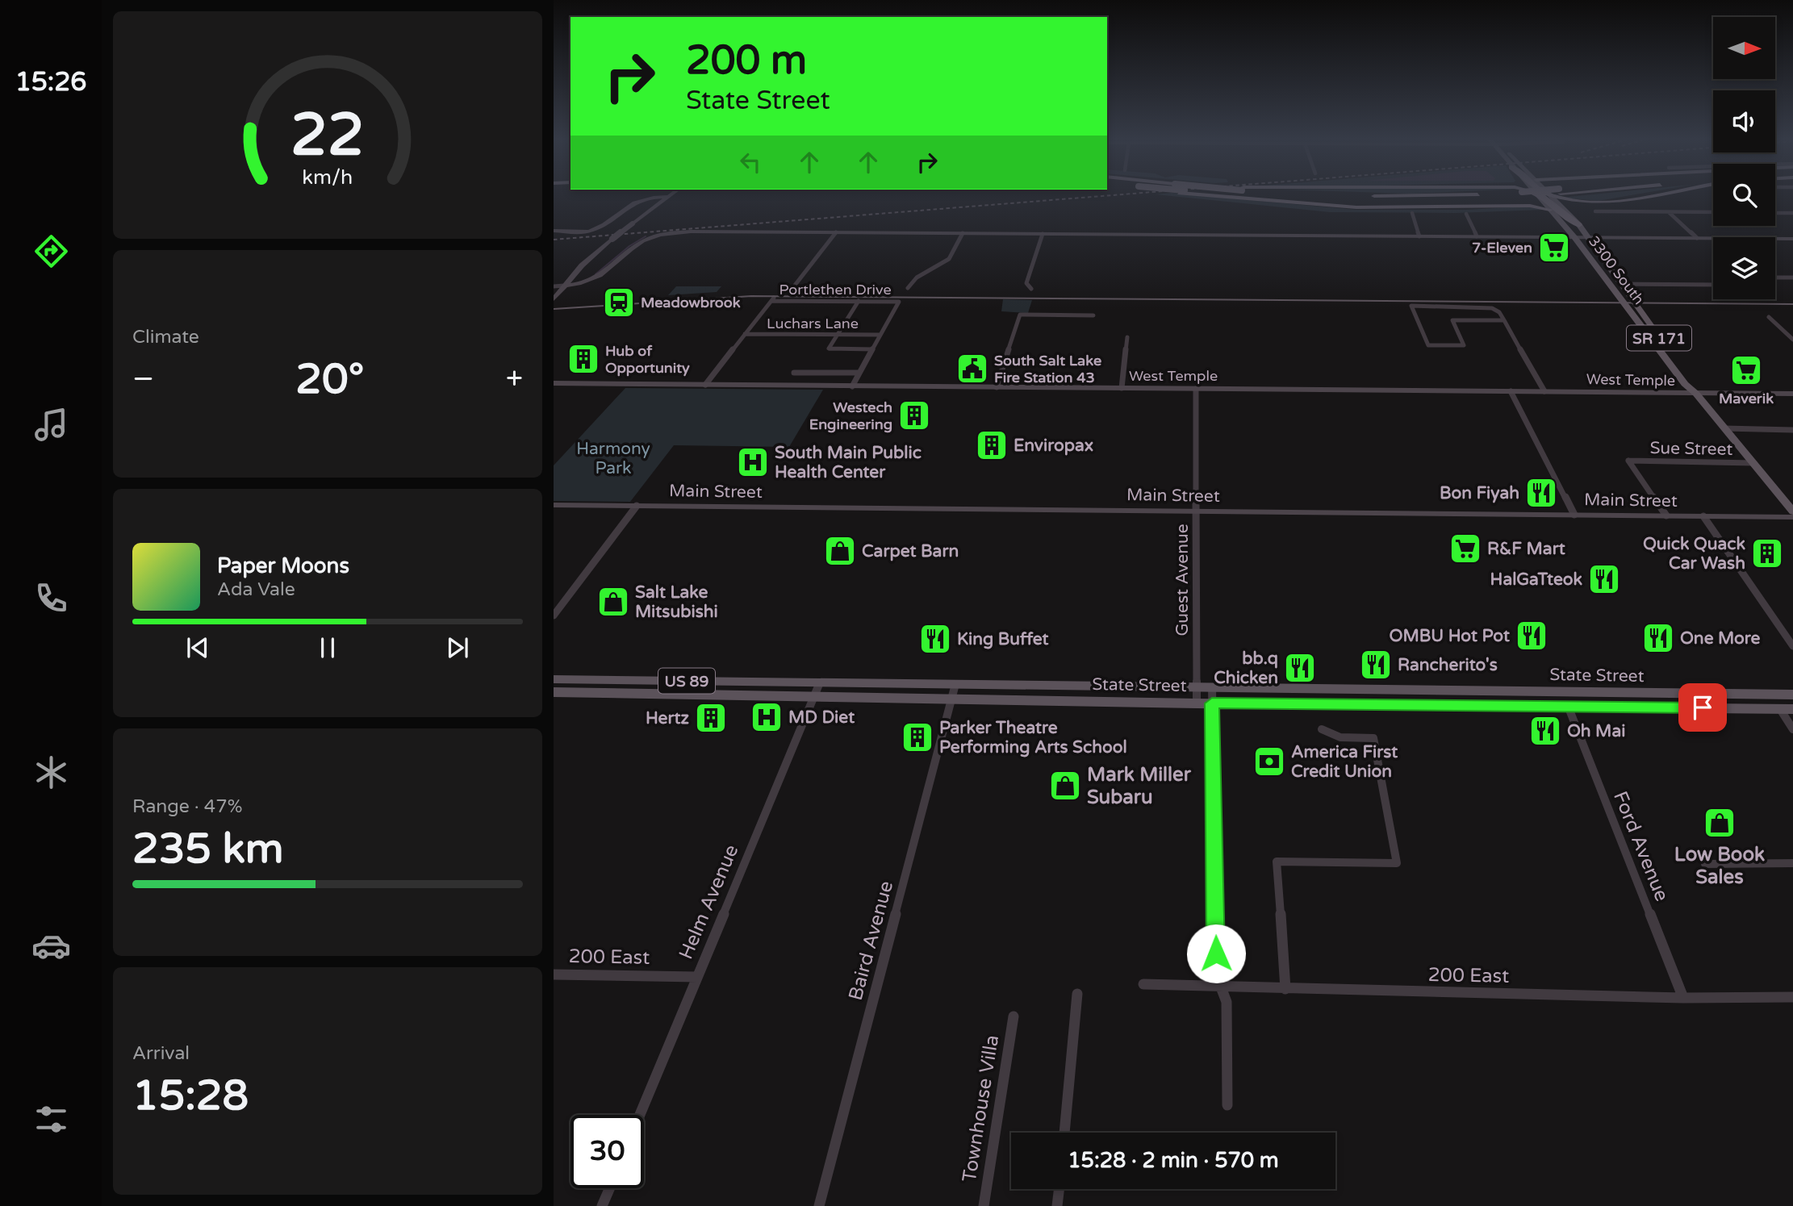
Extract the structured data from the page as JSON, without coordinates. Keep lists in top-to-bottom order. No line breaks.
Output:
{"streets":{"main road":["3300 South","SR 171","State Street","US 89"],"street":["Portlethen Drive","Luchars Lane","West Temple","Sue Street","Main Street","Guest Avenue","Ford Avenue","Helm Avenue","Baird Avenue","200 East","Townhouse Villa"]},"crossings":[["3300 South","West Temple"],["3300 South","Sue Street"],["Portlethen Drive","Luchars Lane"],["West Temple","Guest Avenue"],["Sue Street","Main Street"],["Main Street","Guest Avenue"],["Guest Avenue","State Street"],["State Street","Ford Avenue"],["State Street","Helm Avenue"],["State Street","Baird Avenue"],["Ford Avenue","200 East"],["Helm Avenue","200 East"]],"parks":["Harmony Park"],"places":{"supermarket":["7-Eleven","Maverik","R&F Mart"],"station":["Meadowbrook"],"building":["Hub of Opportunity","Westech Engineering","Enviropax","Quick Quack Car Wash","Hertz","Parker Theatre Performing Arts School"],"public building":["South Salt Lake Fire Station 43"],"hospital":["South Main Public Health Center","MD Diet"],"restaurant":["Bon Fiyah","HalGaTteok","OMBU Hot Pot","One More","King Buffet","Rancherito's","bb.q Chicken","Oh Mai"],"shop":["Carpet Barn","Salt Lake Mitsubishi","Mark Miller Subaru","Low Book Sales"],"bank":["America First Credit Union"]},"north":"right","page":{"tabs":"15:26","turn":["200 m","State Street"],"tile":["Climate",["Range · 47%","235 km"],["Arrival","15:28"]],"heat":["−","20°","+"],"song":["Paper Moons","Ada Vale"],"limit":"30","trip":"15:28 · 2 min · 570 m","gauge":["22","km/h"]}}
